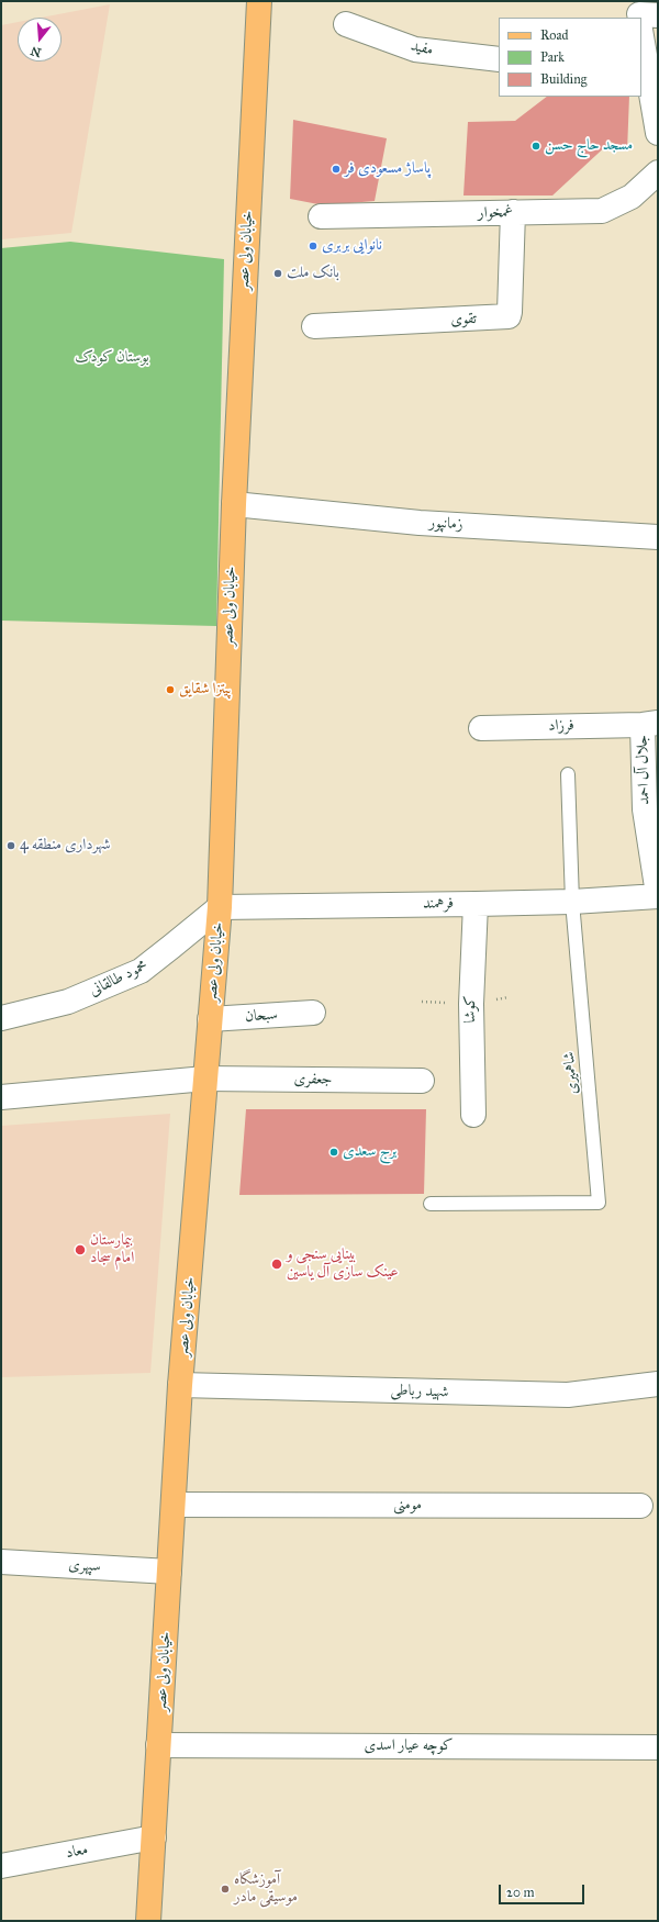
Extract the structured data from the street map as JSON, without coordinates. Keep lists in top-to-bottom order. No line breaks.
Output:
{"streets":{"main road":["خیابان ولی عصر"],"street":["مفید","غمخوار","تقوی","زمانپور","فرزاد","جلال آل احمد","فرهمند","محمود طالقانی","کوشا","سبحان","جعفری","شهید رباطی","مومنی","سپهری","کوچه عیار اسدی","معاد"],"lane":["شاهمیری"]},"crossings":[["غمخوار","تقوی"],["خیابان ولی عصر","زمانپور"],["خیابان ولی عصر","فرهمند"],["خیابان ولی عصر","محمود طالقانی"],["خیابان ولی عصر","سبحان"],["خیابان ولی عصر","جعفری"],["خیابان ولی عصر","شهید رباطی"],["خیابان ولی عصر","مومنی"],["خیابان ولی عصر","سپهری"],["خیابان ولی عصر","کوچه عیار اسدی"],["خیابان ولی عصر","معاد"],["فرزاد","جلال آل احمد"],["جلال آل احمد","فرهمند"],["فرهمند","محمود طالقانی"],["فرهمند","کوشا"],["فرهمند","شاهمیری"]],"parks":["بوستان کودک"],"places":["مسجد حاج حسن","پاساژ مسعودی فر","نانوایی بربری","بانک ملت","پیتزا شقایق","شهرداری منطقه 4","برج سعدی","بیمارستان امام سجاد","بینایی سنجی و عینک سازی آل یاسین","آموزشگاه موسیقی مادر"],"legend":["Road","Park","Building"],"scale_bar":"20 m","north":"bottom"}
